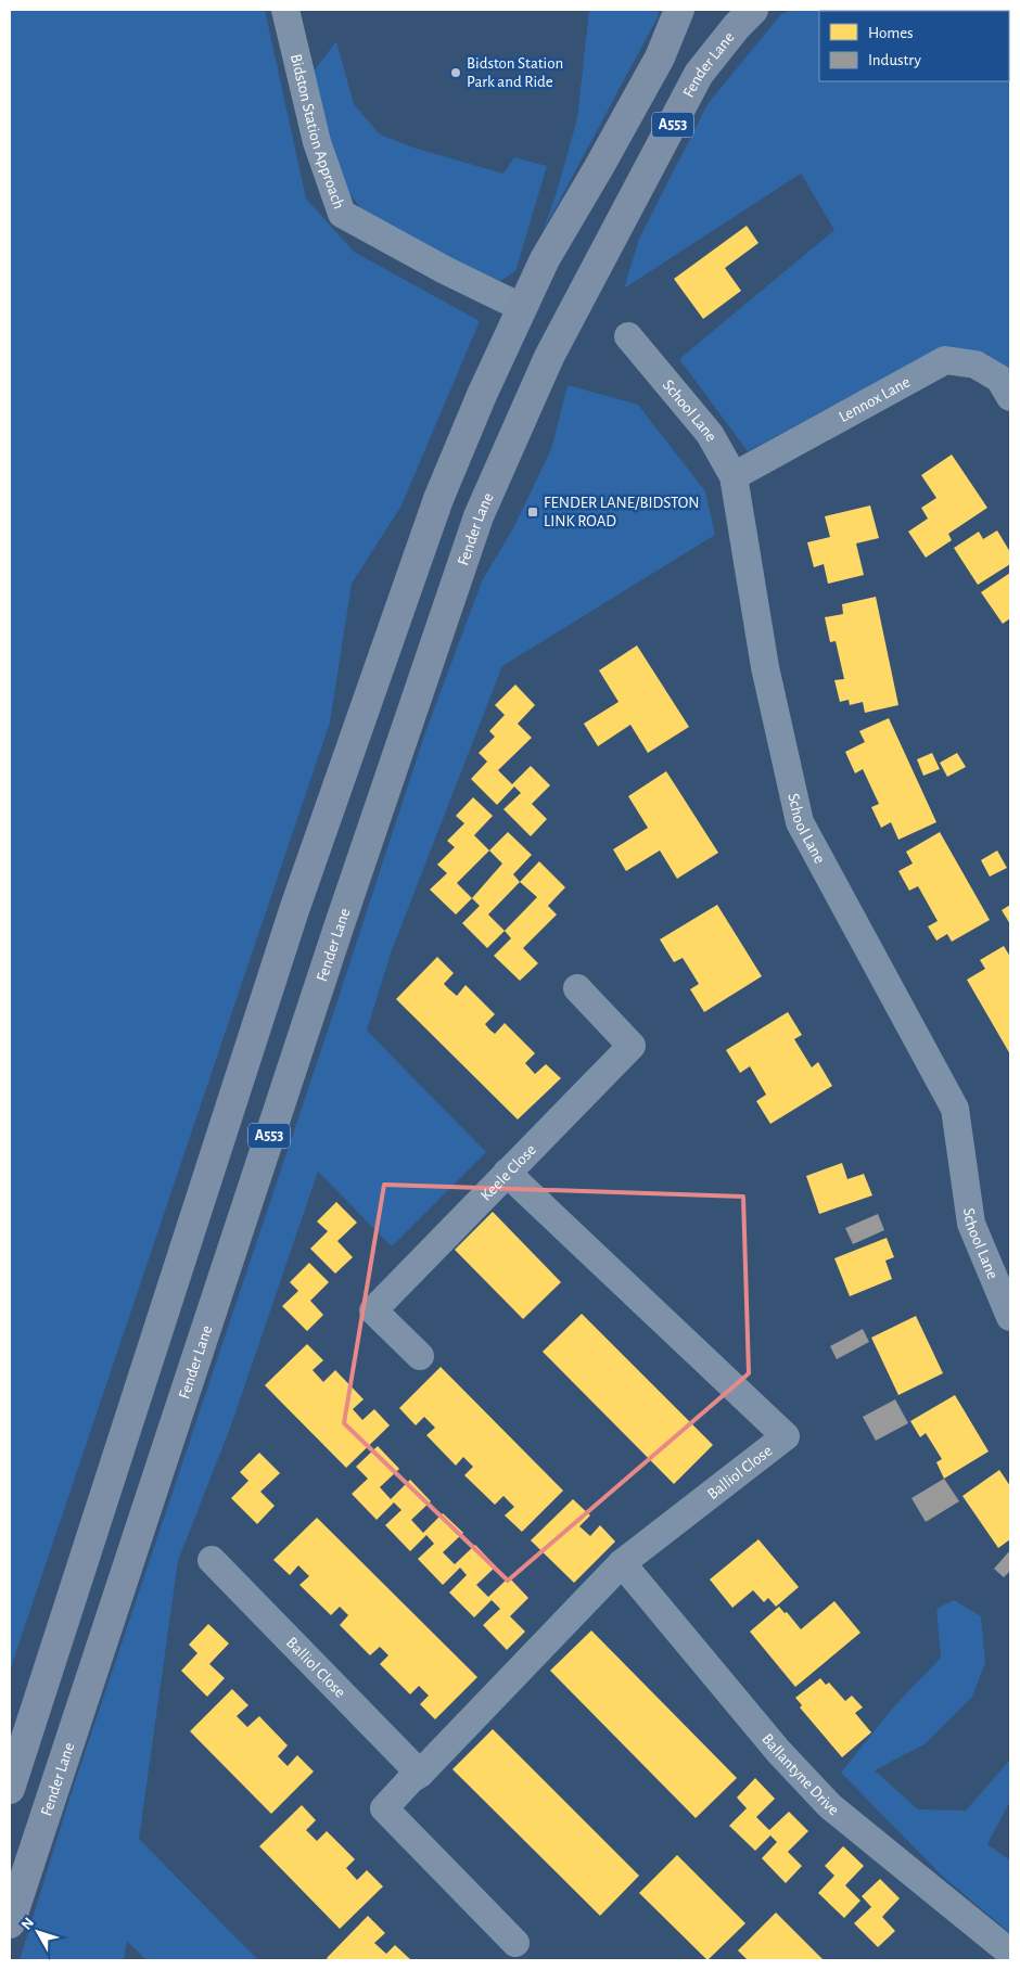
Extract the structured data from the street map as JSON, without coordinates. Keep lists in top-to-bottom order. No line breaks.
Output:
{"streets":{"main road":["Fender Lane","A553"],"street":["Bidston Station Approach","Lennox Lane","School Lane","Keele Close","Balliol Close","Ballantyne Drive"]},"crossings":[["A553","Bidston Station Approach"],["Lennox Lane","School Lane"],["Keele Close","Balliol Close"],["Balliol Close","Ballantyne Drive"]],"places":{"other":["Bidston Station Park and Ride"],"transit":["FENDER LANE/BIDSTON LINK ROAD"]},"legend":["Homes","Industry"],"north":"top left"}
